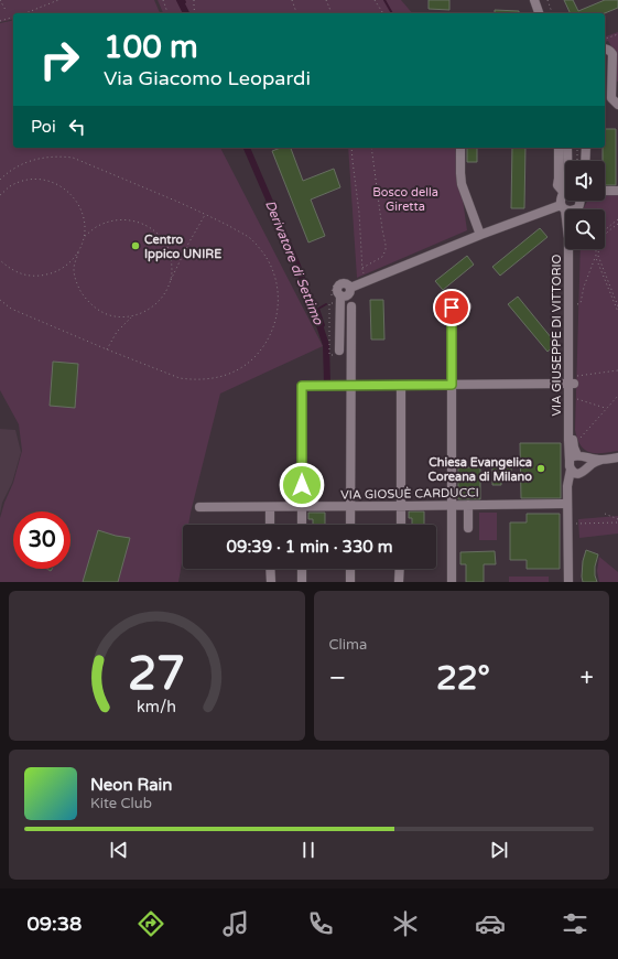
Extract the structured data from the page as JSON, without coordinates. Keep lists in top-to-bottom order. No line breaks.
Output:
{"streets":{"street":["VIA GIUSEPPE DI VITTORIO","VIA GIOSUÈ CARDUCCI"]},"crossings":[["VIA GIUSEPPE DI VITTORIO","VIA GIOSUÈ CARDUCCI"]],"water":["Derivatore di Settimo"],"parks":["Bosco della Giretta"],"places":["Centro Ippico UNIRE","Chiesa Evangelica Coreana di Milano"],"page":{"turn":["100 m","Via Giacomo Leopardi"],"then":"Poi","limit":"30","trip":"09:39 · 1 min · 330 m","tile":"Clima","heat":["−","22°","+"],"song":["Neon Rain","Kite Club"],"tabs":"09:38","gauge":["27","km/h"]}}
